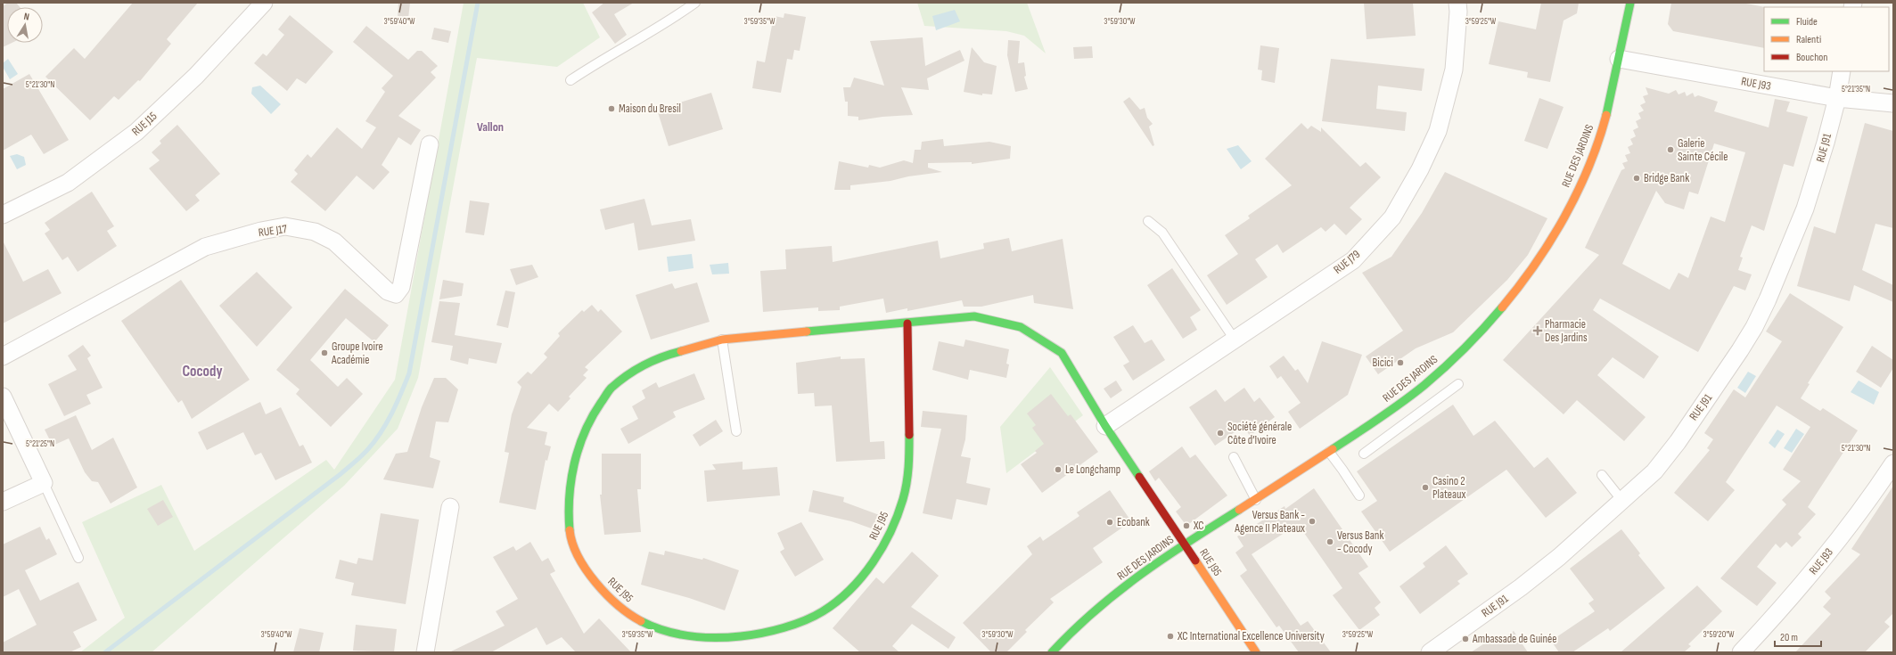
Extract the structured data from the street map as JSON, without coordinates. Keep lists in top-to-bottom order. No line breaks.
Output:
{"streets":{"street":["RUE J93","RUE J15","RUE J91","RUE DES JARDINS","RUE J17","RUE J79","RUE J95"]},"crossings":[["RUE J93","RUE J91"],["RUE J93","RUE DES JARDINS"],["RUE DES JARDINS","RUE J95"],["RUE J79","RUE J95"]],"districts":["Vallon","Cocody"],"places":{"other":["Maison du Bresil","Galerie Sainte Cécile","Bridge Bank","Groupe Ivoire Académie","Bicici","Société générale Côte d’Ivoire","Le Longchamp","Casino 2 Plateaux","Versus Bank - Agence II Plateaux","Ecobank","XC","Versus Bank - Cocody","XC International Excellence University","Ambassade de Guinée"],"health":["Pharmacie Des Jardins"]},"legend":["Fluide","Ralenti","Bouchon"],"scale_bar":"20 m","north":"top","coordinates":["3°59'40\"W","3°59'35\"W","3°59'30\"W","3°59'25\"W","5°21'30\"N","5°21'35\"N","5°21'25\"N","3°59'20\"W"]}
